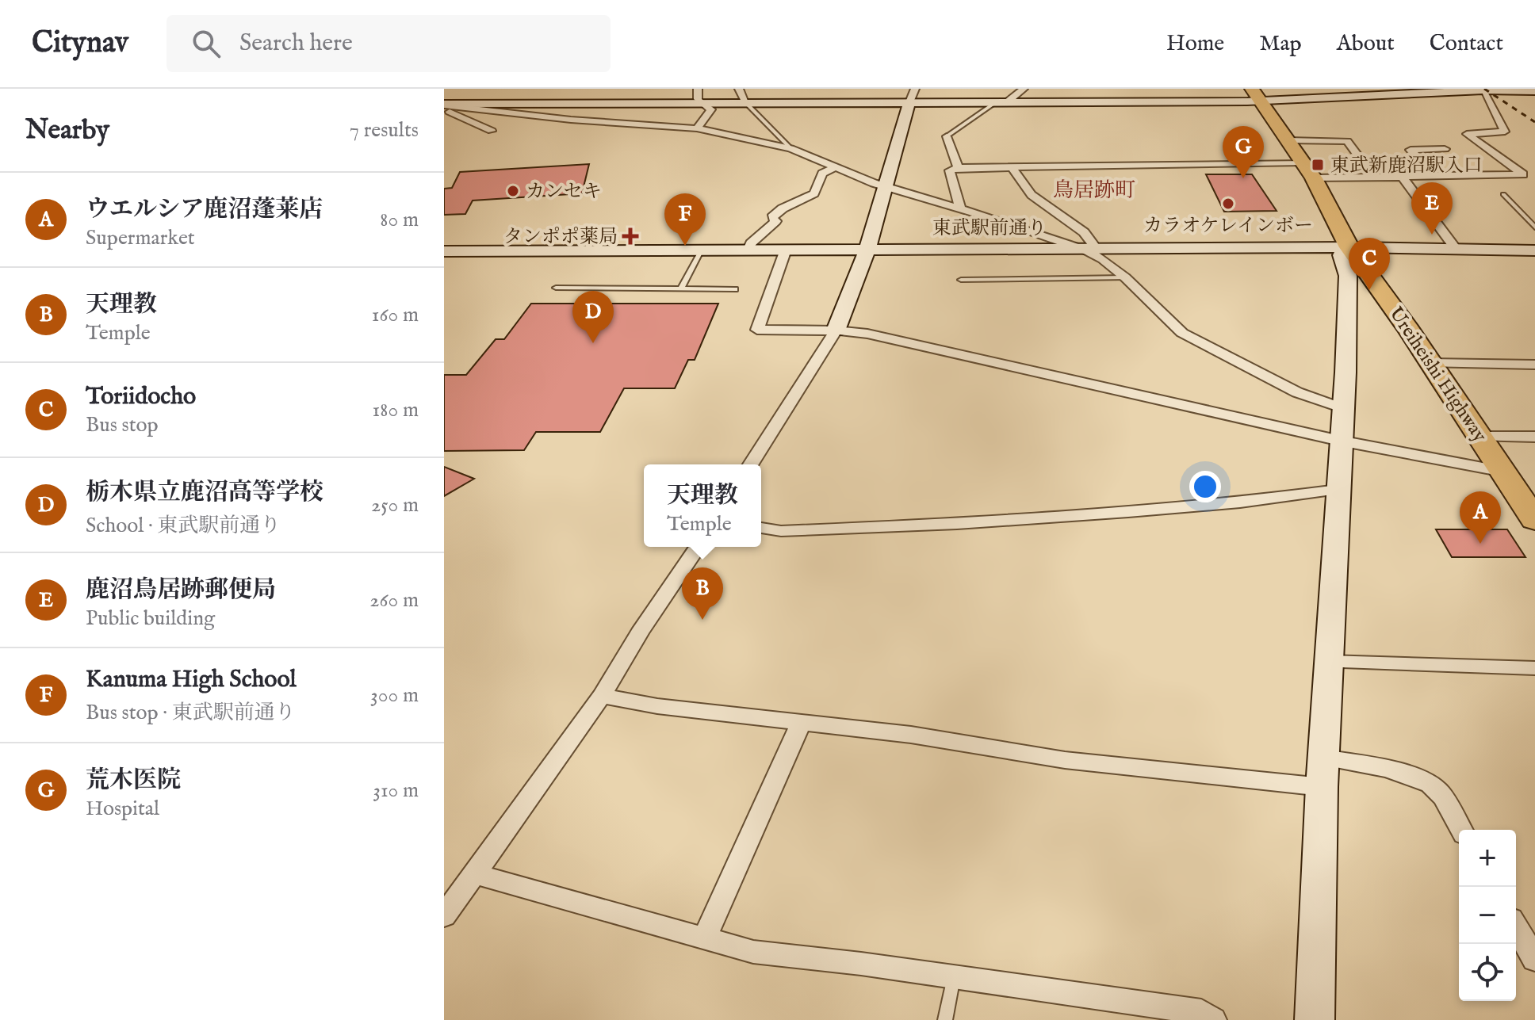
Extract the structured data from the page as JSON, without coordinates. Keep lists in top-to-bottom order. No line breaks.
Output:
{"streets":{"highway":["Ureiheishi Highway"],"street":["東武駅前通り"]},"crossings":[["東武駅前通り","Ureiheishi Highway"]],"districts":["鳥居跡町"],"places":{"transit":["東武新鹿沼駅入口"],"other":["カンセキ","カラオケレインボー"],"health":["タンポポ薬局"]},"page":{"header":"Citynav","search":"Search here","nav":["Home","Map","About","Contact"],"heading":["Nearby","7 results"],"pins":["G","E","F","C","D","A","B"],"list":[{"mark":"A","name":"ウエルシア鹿沼蓬莱店","note":"Supermarket","value":"80 m"},{"mark":"B","name":"天理教","note":"Temple","value":"160 m"},{"mark":"C","name":"Toriidocho","note":"Bus stop","value":"180 m"},{"mark":"D","name":"栃木県立鹿沼高等学校","note":"School · 東武駅前通り","value":"250 m"},{"mark":"E","name":"鹿沼鳥居跡郵便局","note":"Public building","value":"260 m"},{"mark":"F","name":"Kanuma High School","note":"Bus stop · 東武駅前通り","value":"300 m"},{"mark":"G","name":"荒木医院","note":"Hospital","value":"310 m"}],"popup":["天理教","Temple"],"map_buttons":["+","−"]}}
